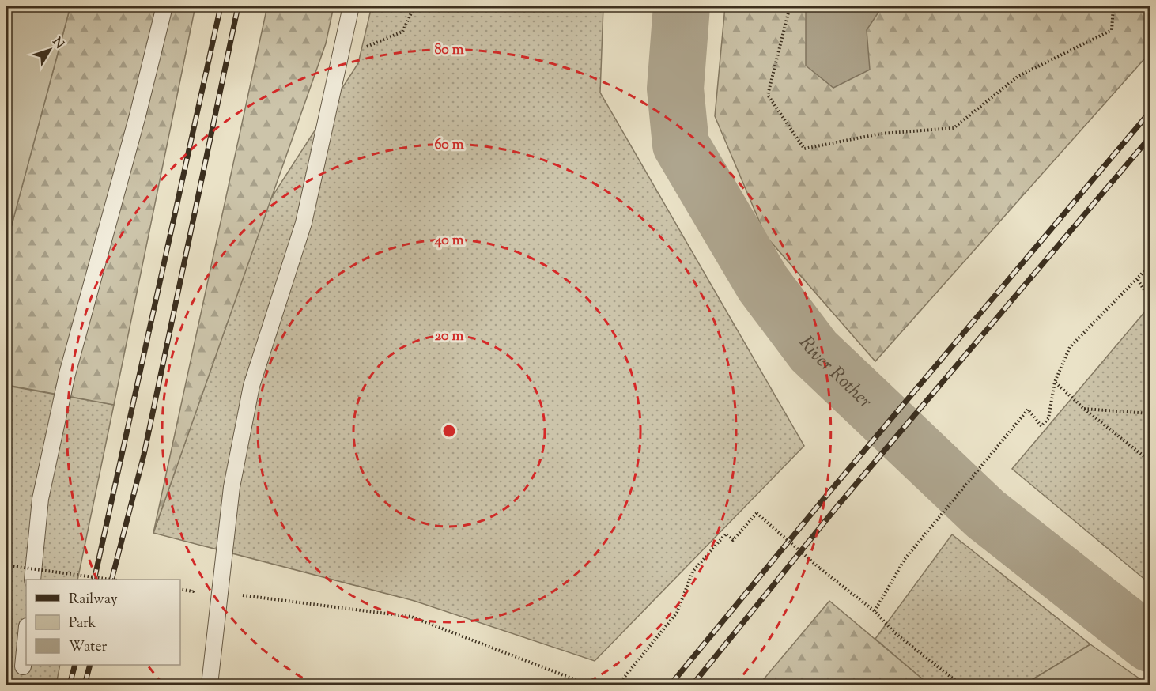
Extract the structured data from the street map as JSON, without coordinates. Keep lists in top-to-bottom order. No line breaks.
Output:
{"water":["River Rother"],"legend":["Railway","Park","Water"],"north":"top right","rings":["80 m","60 m","40 m","20 m"]}
